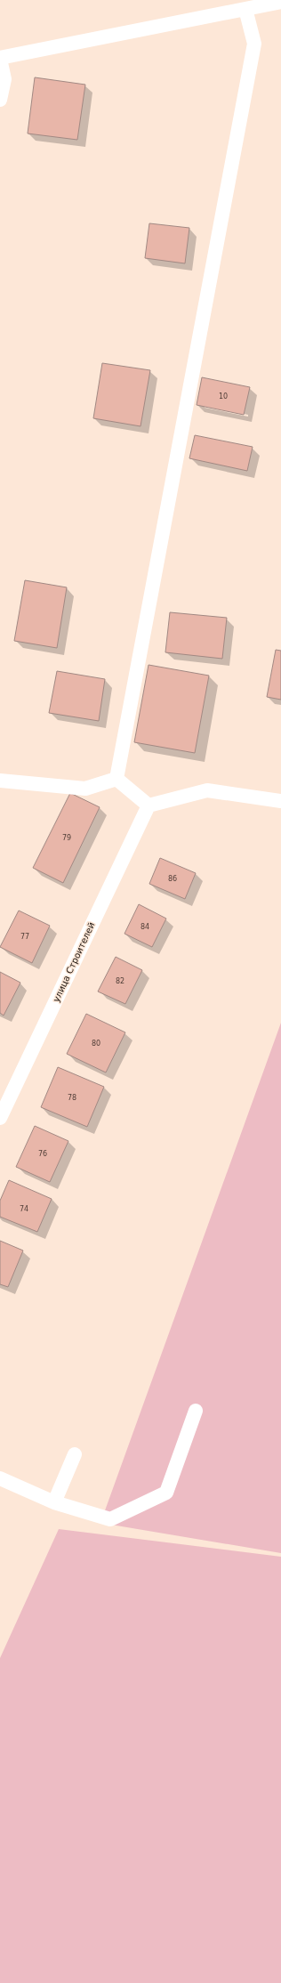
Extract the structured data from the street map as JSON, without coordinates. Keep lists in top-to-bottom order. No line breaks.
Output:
{"streets":{"lane":["улица Строителей"]},"house_numbers":["10","79","86","84","77","82","80","78","76","74"]}
